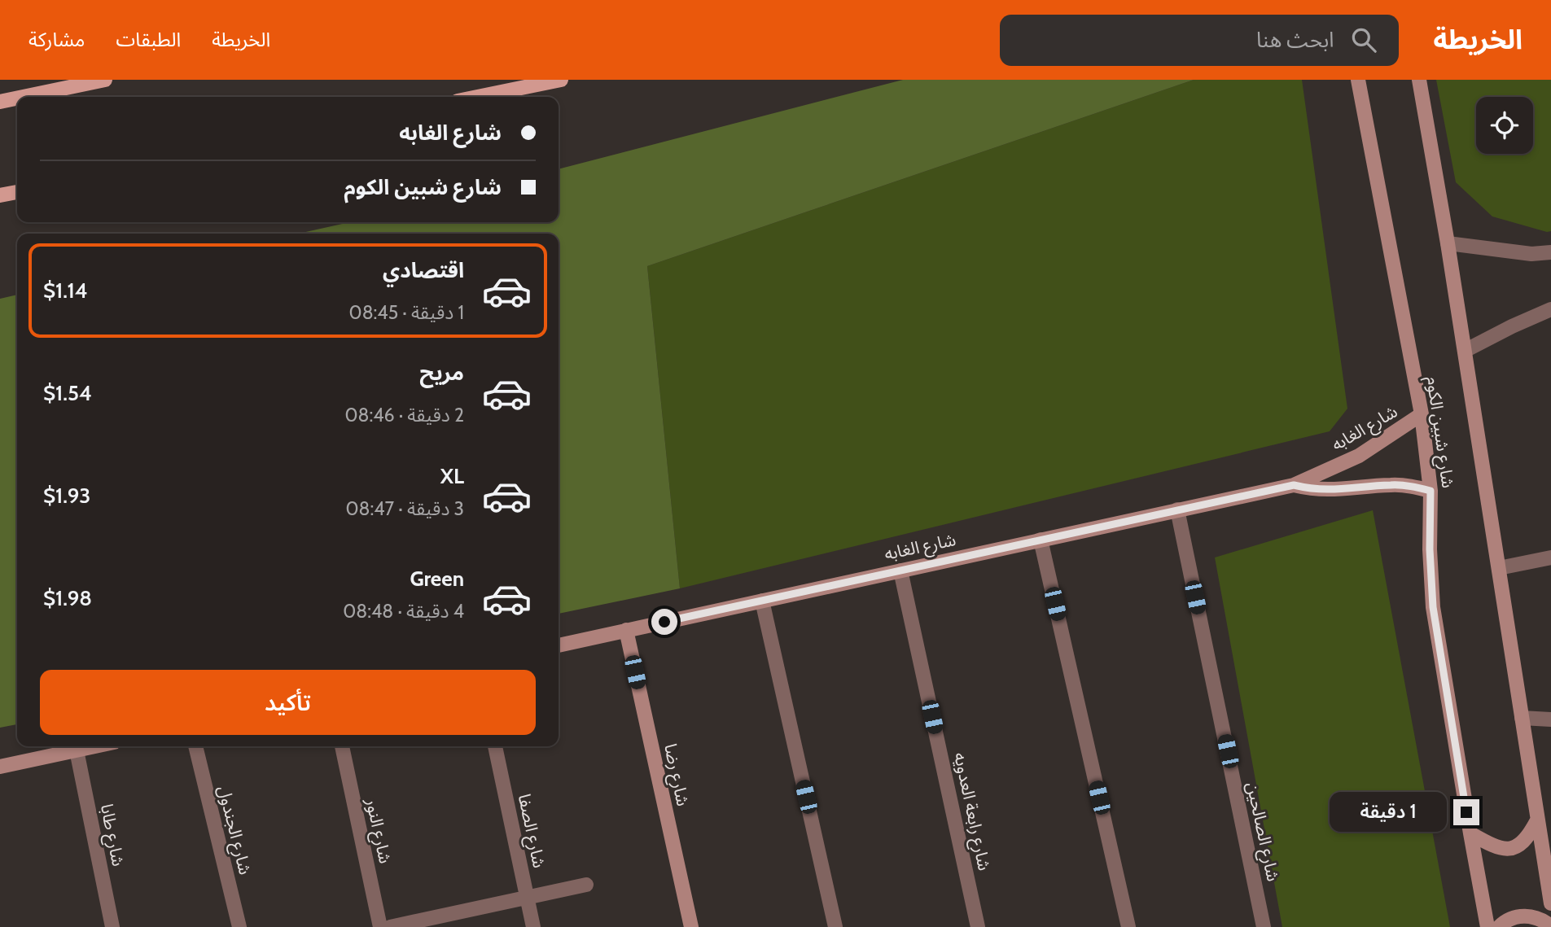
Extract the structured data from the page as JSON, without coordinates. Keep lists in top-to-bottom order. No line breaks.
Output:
{"streets":{"street":["شارع الغابه","شارع شبين الكوم","شارع رضا","شارع رابعة العدويه","شارع الجندول","شارع النور","شارع الصفا","شارع الصالحين","شارع طابا"]},"crossings":[["شارع الغابه","شارع شبين الكوم"],["شارع الغابه","شارع رضا"],["شارع الغابه","شارع رابعة العدويه"],["شارع الغابه","شارع الصالحين"]],"page":{"header":"الخريطة","search":"ابحث هنا","nav":["الخريطة","الطبقات","مشاركة"],"banner":["شارع الغابه","شارع شبين الكوم"],"list":[{"name":"اقتصادي","note":"1 دقيقة · 08:45","value":"$1.14"},{"name":"مريح","note":"2 دقيقة · 08:46","value":"$1.54"},{"name":"XL","note":"3 دقيقة · 08:47","value":"$1.93"},{"name":"Green","note":"4 دقيقة · 08:48","value":"$1.98"}],"buttons":"تأكيد","bubble":"1 دقيقة"}}
